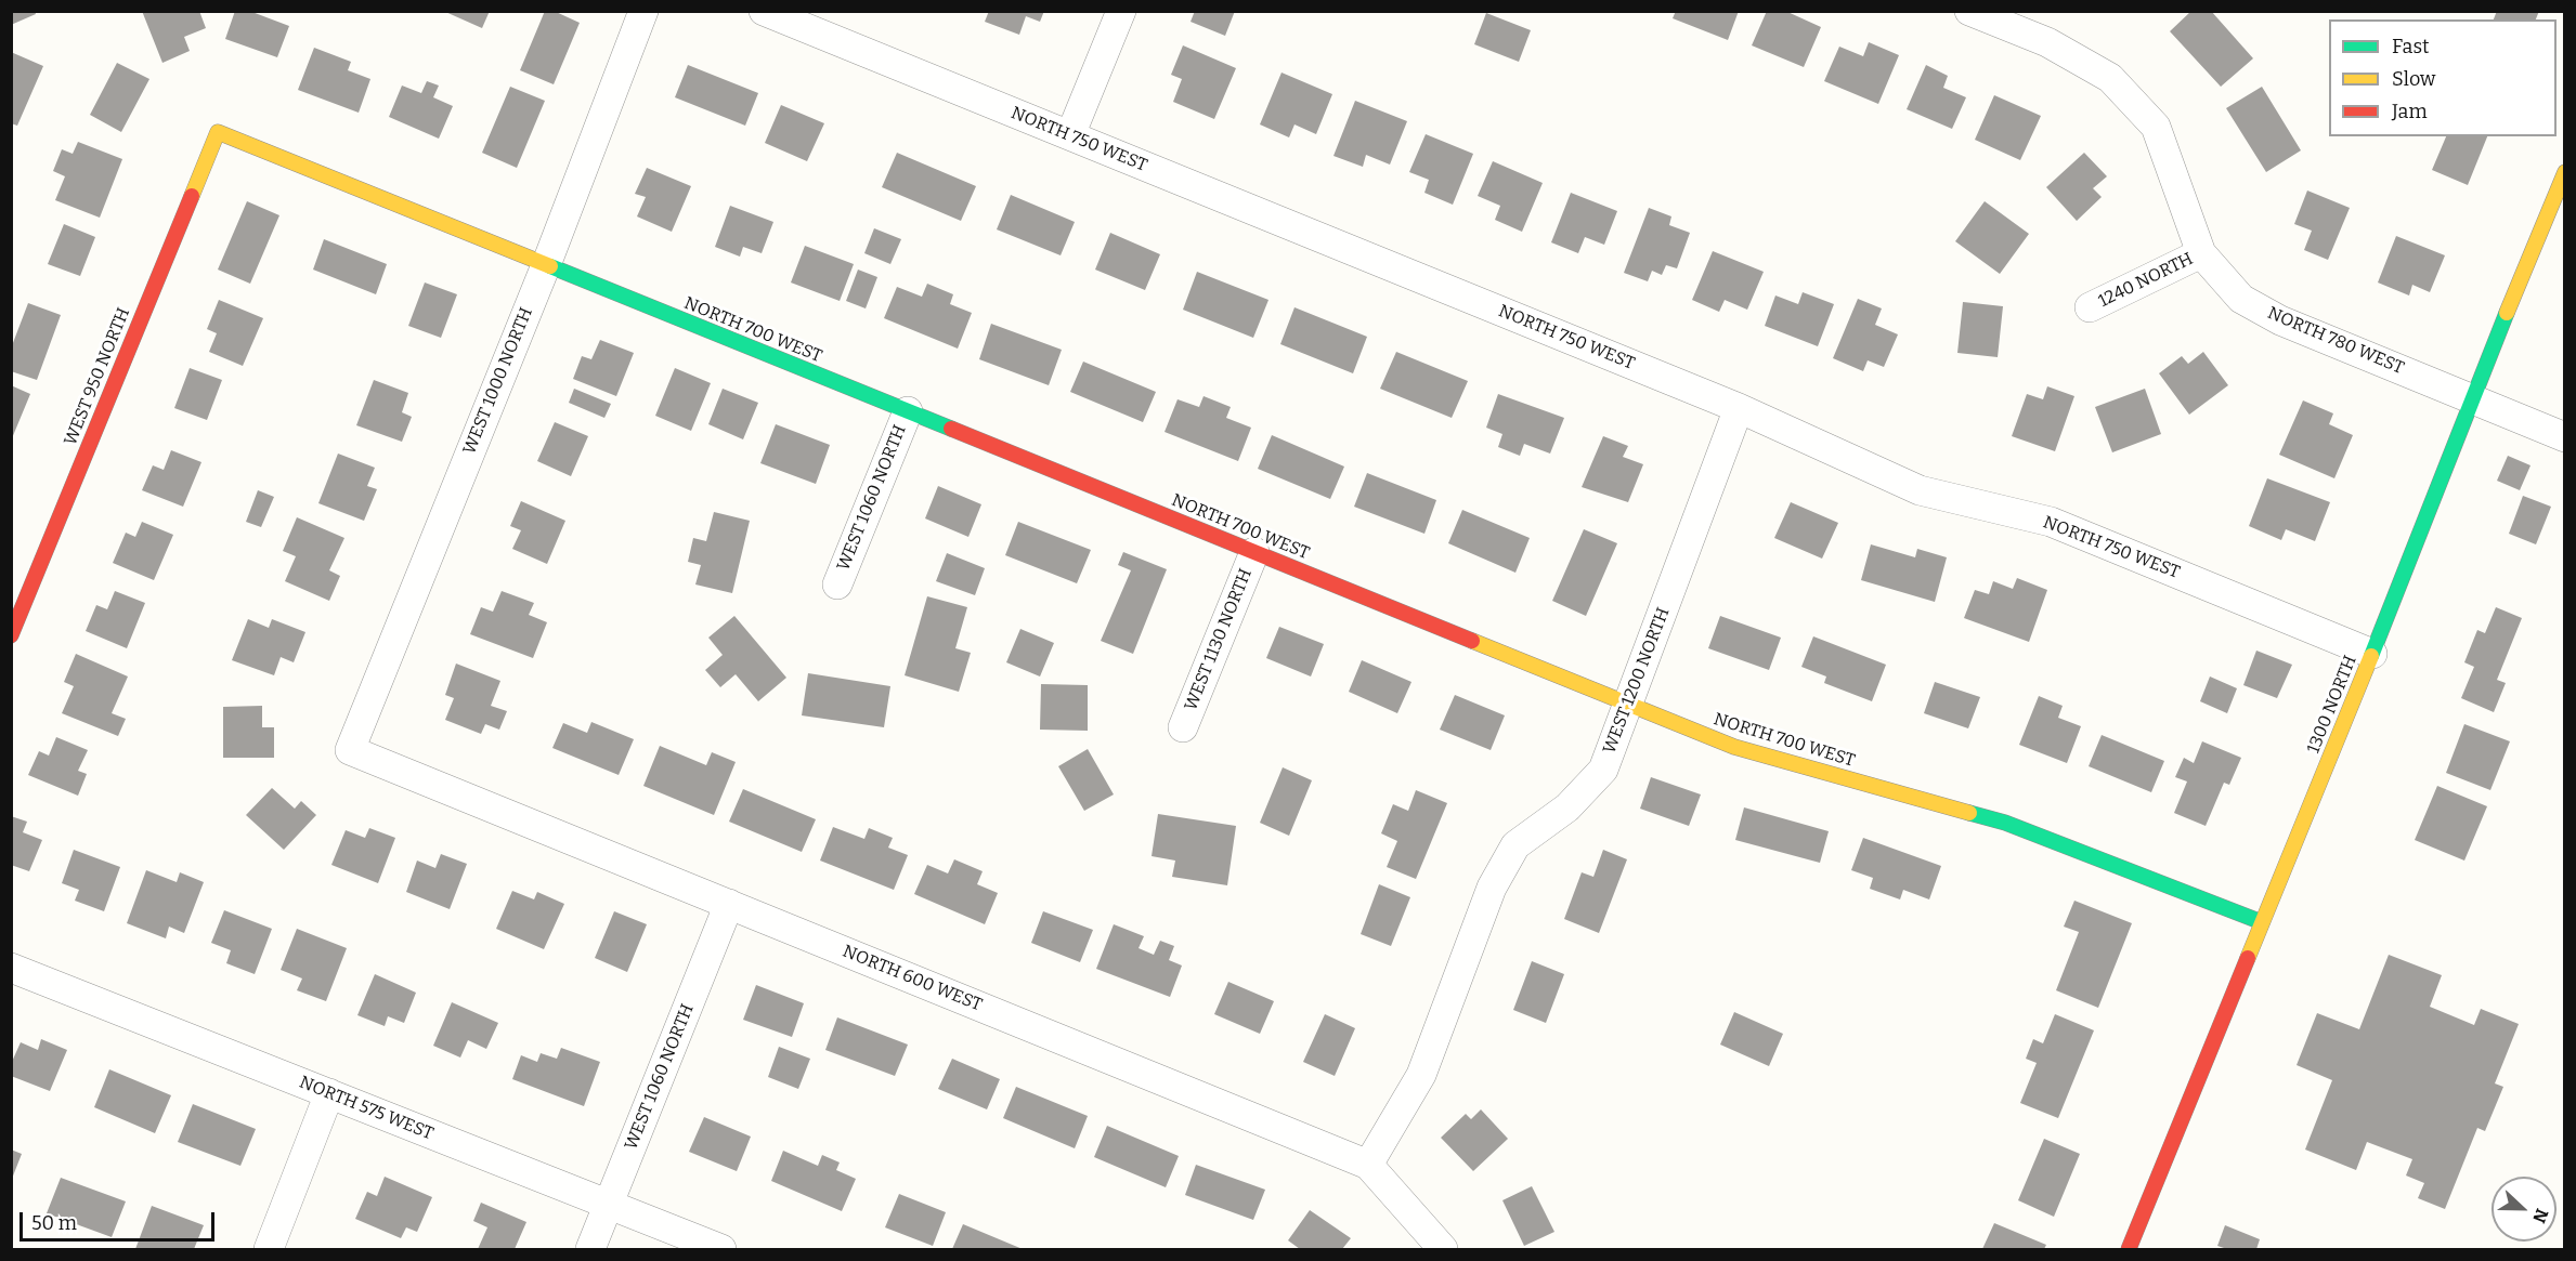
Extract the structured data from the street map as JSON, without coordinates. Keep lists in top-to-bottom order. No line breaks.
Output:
{"streets":{"street":["NORTH 750 WEST","1240 NORTH","NORTH 700 WEST","NORTH 780 WEST","WEST 950 NORTH","WEST 1000 NORTH","WEST 1060 NORTH","WEST 1130 NORTH","WEST 1200 NORTH","1300 NORTH","NORTH 600 WEST","NORTH 575 WEST"]},"crossings":[["NORTH 750 WEST","WEST 1200 NORTH"],["NORTH 750 WEST","1300 NORTH"],["1240 NORTH","NORTH 780 WEST"],["NORTH 700 WEST","WEST 950 NORTH"],["NORTH 700 WEST","WEST 1000 NORTH"],["NORTH 700 WEST","WEST 1060 NORTH"],["NORTH 700 WEST","WEST 1130 NORTH"],["NORTH 700 WEST","WEST 1200 NORTH"],["NORTH 700 WEST","1300 NORTH"],["NORTH 780 WEST","1300 NORTH"],["WEST 1000 NORTH","NORTH 600 WEST"],["WEST 1060 NORTH","NORTH 600 WEST"],["WEST 1060 NORTH","NORTH 575 WEST"],["WEST 1200 NORTH","NORTH 600 WEST"]],"legend":["Fast","Slow","Jam"],"scale_bar":"50 m","north":"right"}
